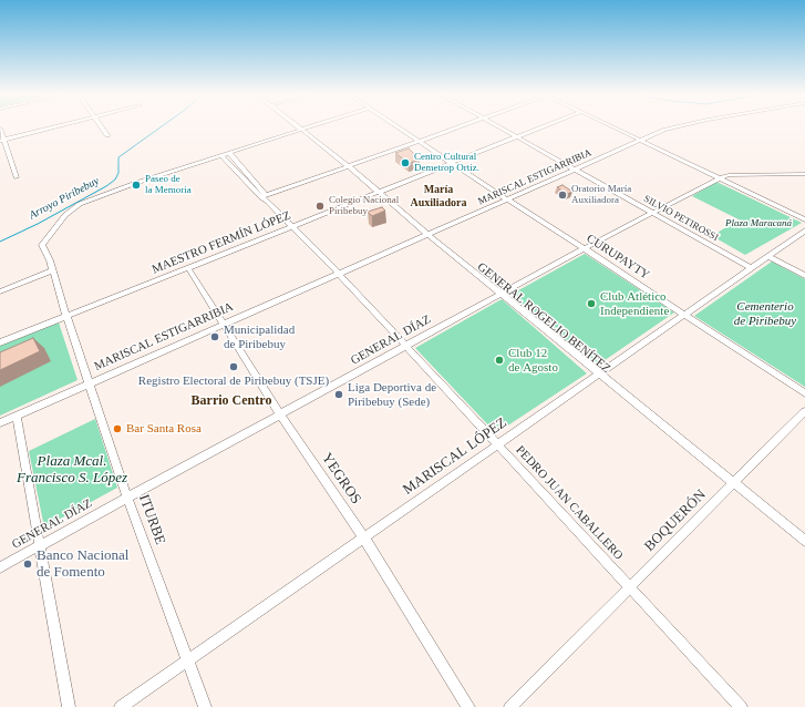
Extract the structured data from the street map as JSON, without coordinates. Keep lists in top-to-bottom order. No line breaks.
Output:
{"streets":{"street":["MARISCAL ESTIGARRIBIA","SILVIO PETIROSSI","MAESTRO FERMÍN LÓPEZ","CURUPAYTY","GENERAL ROGELIO BENÍTEZ","GENERAL DÍAZ","MARISCAL LÓPEZ","YEGROS","PEDRO JUAN CABALLERO","ITURBE","BOQUERÓN"]},"crossings":[["MARISCAL ESTIGARRIBIA","SILVIO PETIROSSI"],["MARISCAL ESTIGARRIBIA","CURUPAYTY"],["MARISCAL ESTIGARRIBIA","GENERAL ROGELIO BENÍTEZ"],["MARISCAL ESTIGARRIBIA","YEGROS"],["MARISCAL ESTIGARRIBIA","PEDRO JUAN CABALLERO"],["MARISCAL ESTIGARRIBIA","ITURBE"],["SILVIO PETIROSSI","MAESTRO FERMÍN LÓPEZ"],["SILVIO PETIROSSI","GENERAL DÍAZ"],["SILVIO PETIROSSI","MARISCAL LÓPEZ"],["MAESTRO FERMÍN LÓPEZ","CURUPAYTY"],["MAESTRO FERMÍN LÓPEZ","GENERAL ROGELIO BENÍTEZ"],["MAESTRO FERMÍN LÓPEZ","YEGROS"],["MAESTRO FERMÍN LÓPEZ","PEDRO JUAN CABALLERO"],["MAESTRO FERMÍN LÓPEZ","ITURBE"],["CURUPAYTY","GENERAL DÍAZ"],["CURUPAYTY","MARISCAL LÓPEZ"],["GENERAL ROGELIO BENÍTEZ","GENERAL DÍAZ"],["GENERAL ROGELIO BENÍTEZ","MARISCAL LÓPEZ"],["GENERAL ROGELIO BENÍTEZ","BOQUERÓN"],["GENERAL DÍAZ","YEGROS"],["GENERAL DÍAZ","PEDRO JUAN CABALLERO"],["GENERAL DÍAZ","ITURBE"],["MARISCAL LÓPEZ","YEGROS"],["MARISCAL LÓPEZ","PEDRO JUAN CABALLERO"],["MARISCAL LÓPEZ","ITURBE"],["PEDRO JUAN CABALLERO","ITURBE"],["PEDRO JUAN CABALLERO","BOQUERÓN"]],"districts":["María Auxiliadora","Barrio Centro"],"water":["Arroyo Piribebuy"],"parks":["Plaza Maracaná","Cementerio de Piribebuy","Plaza Mcal. Francisco S. López"],"places":["Centro Cultural Demetrop Ortiz.","Paseo de la Memoria","Oratorio María Auxiliadora","Colegio Nacional Piribebuy","Club Atlético Independiente","Municipalidad de Piribebuy","Club 12 de Agosto","Registro Electoral de Piribebuy (TSJE)","Liga Deportiva de Piribebuy (Sede)","Bar Santa Rosa","Banco Nacional de Fomento"]}
